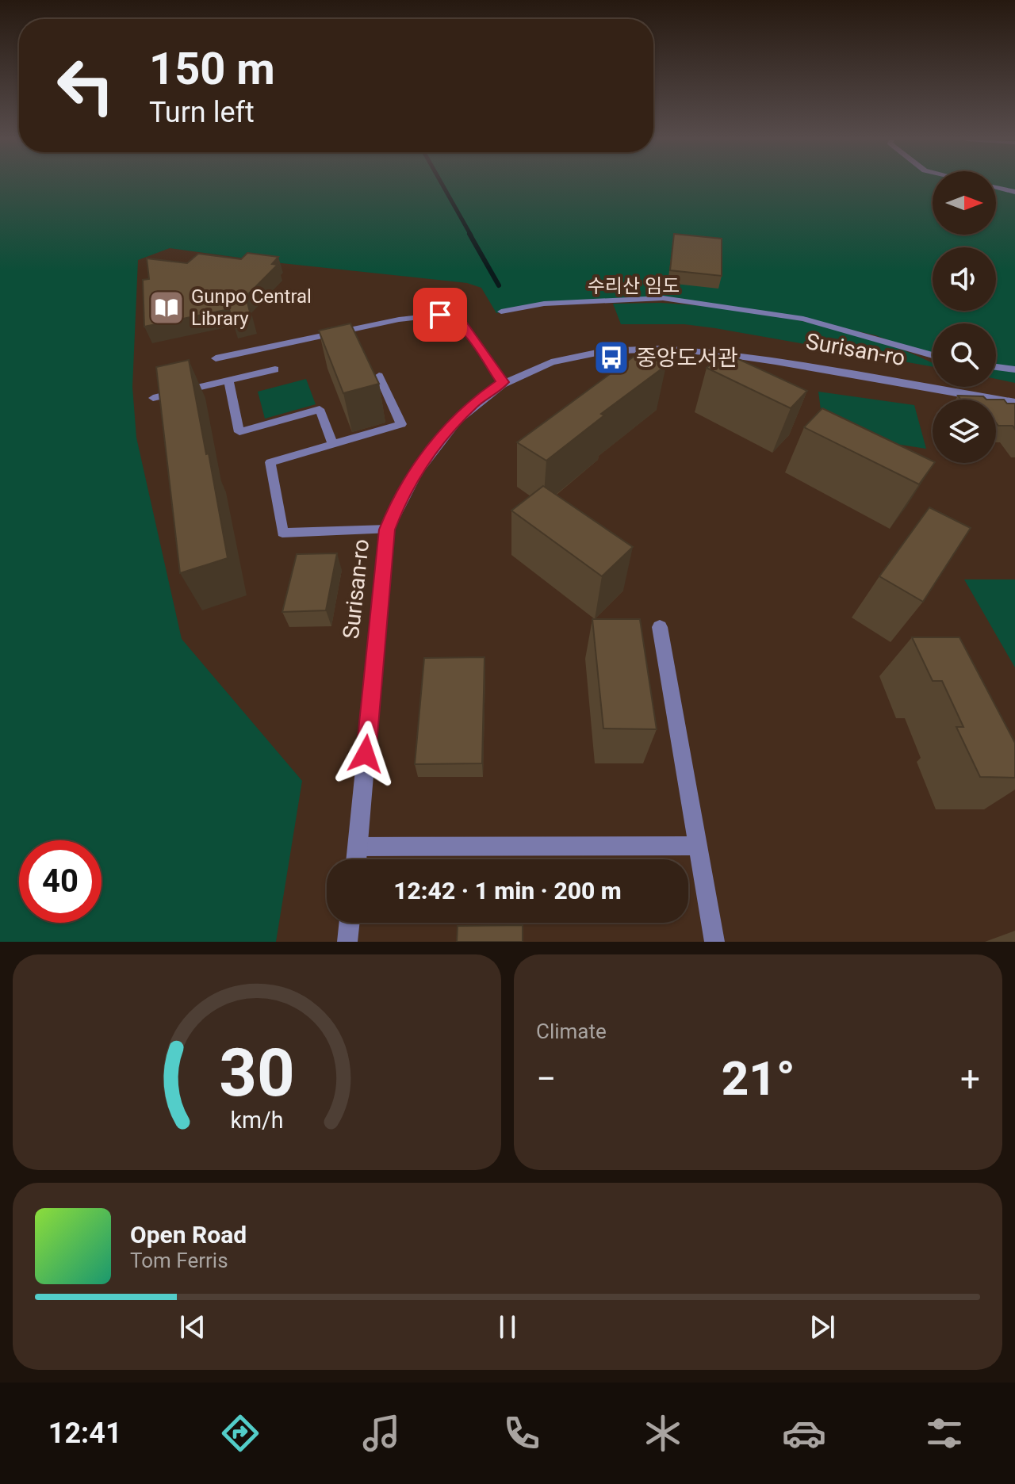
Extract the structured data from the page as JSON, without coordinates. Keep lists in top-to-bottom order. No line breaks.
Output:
{"streets":{"street":["Surisan-ro"],"lane":["수리산 임도"]},"places":{"library":["Gunpo Central Library"],"bus stop":["중앙도서관"]},"north":"right","page":{"turn":["150 m","Turn left"],"limit":"40","trip":"12:42 · 1 min · 200 m","tile":"Climate","heat":["−","21°","+"],"song":["Open Road","Tom Ferris"],"tabs":"12:41","gauge":["30","km/h"]}}
